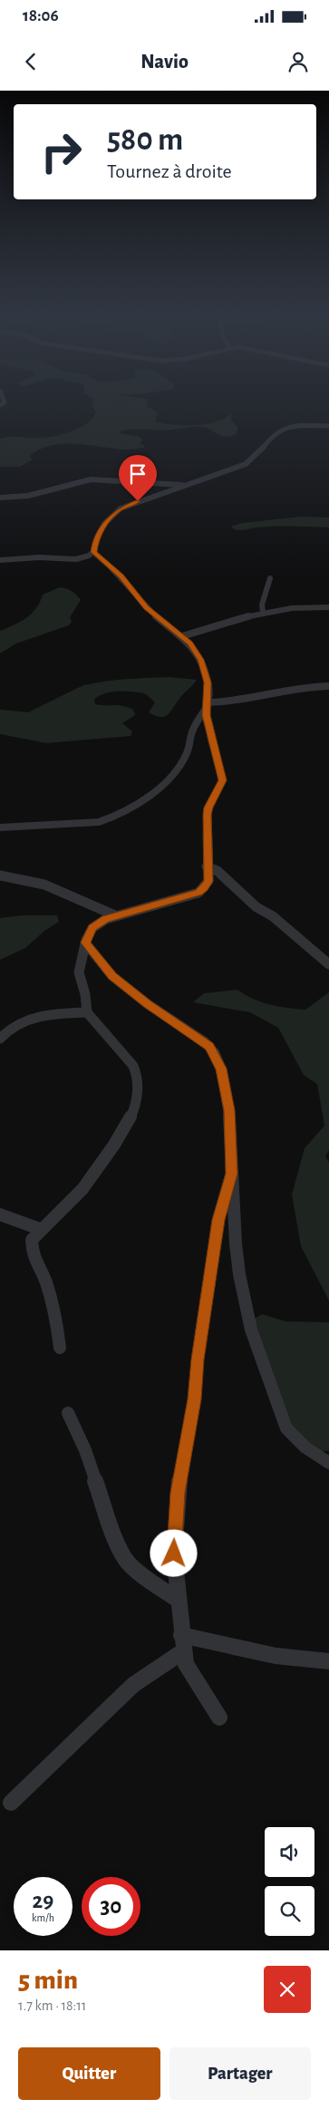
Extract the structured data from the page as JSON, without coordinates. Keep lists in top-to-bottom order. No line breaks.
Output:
{"page":{"status":"18:06","header":"Navio","turn":["580 m","Tournez à droite"],"speed":"29 km/h","limit":"30","heading":["5 min","1.7 km · 18:11"],"buttons":["Quitter","Partager"]}}
